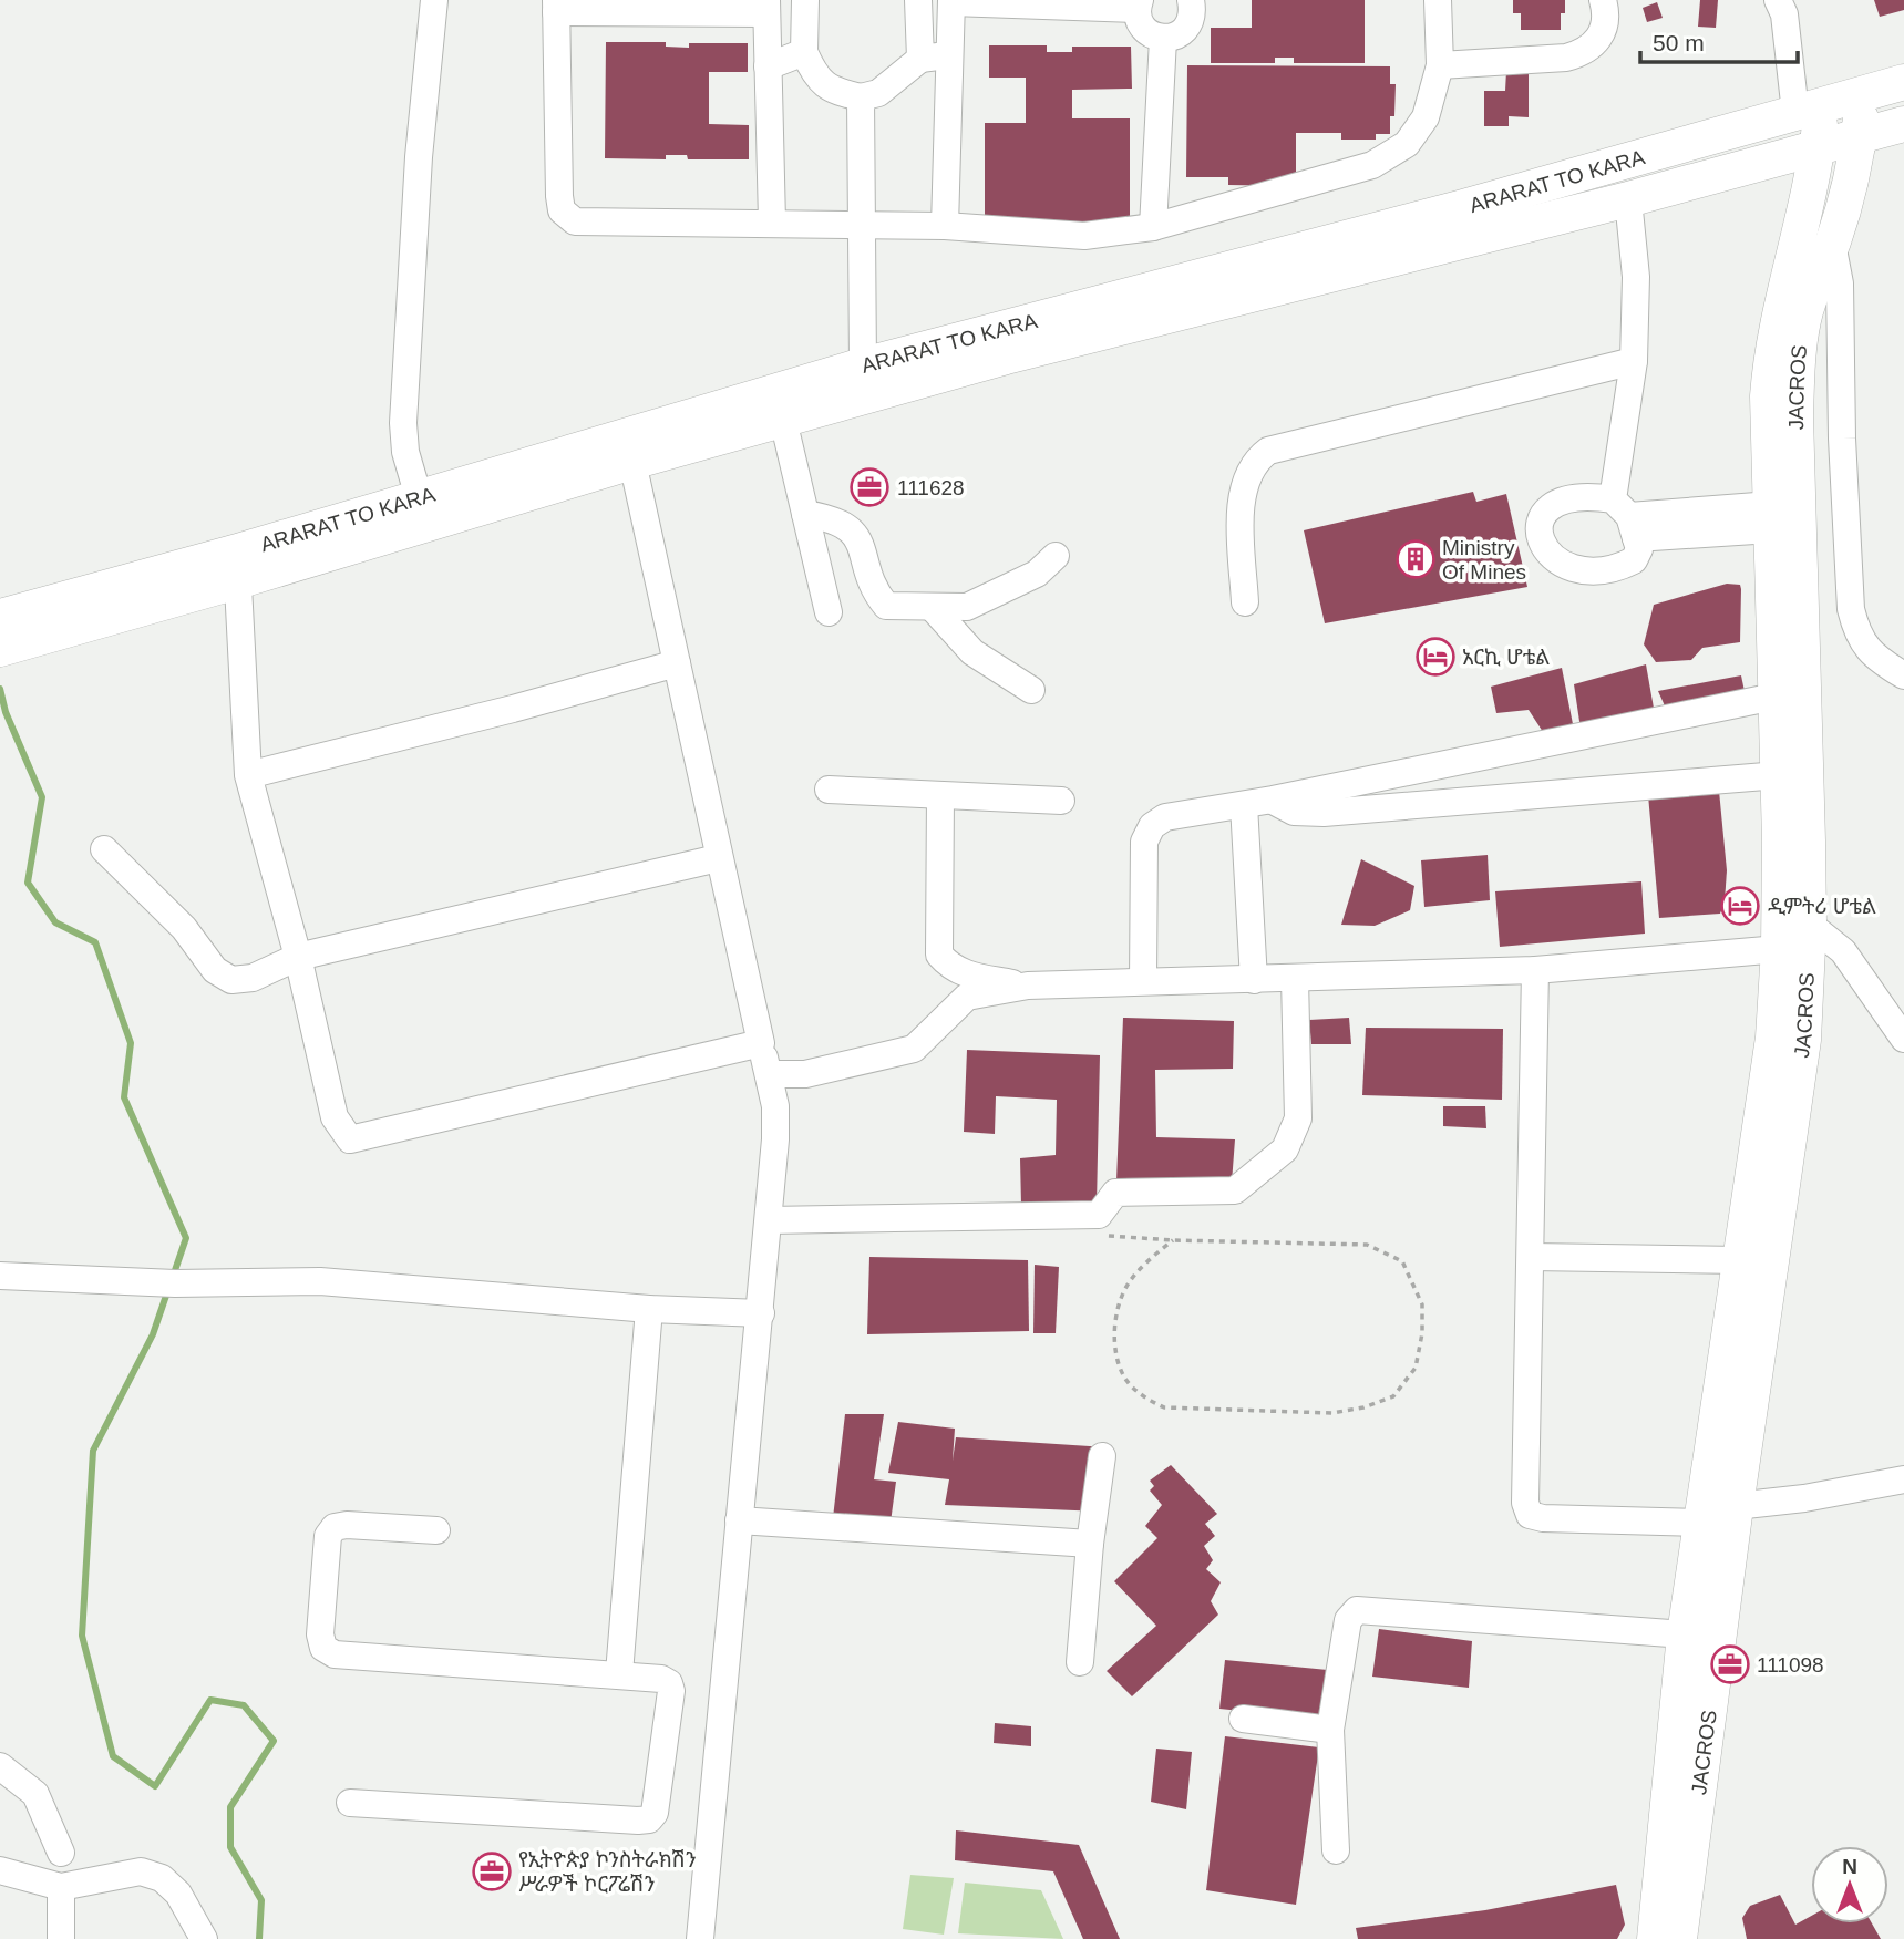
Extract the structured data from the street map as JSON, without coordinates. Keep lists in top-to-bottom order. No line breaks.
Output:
{"streets":{"main road":["ARARAT TO KARA","JACROS"]},"crossings":[["ARARAT TO KARA","JACROS"]],"places":{"office":["111628","111098","የኢትዮጵያ ኮንስትራክሽን ሥራዎች ኮርፖሬሽን"],"building":["Ministry Of Mines"],"hotel":["አርኪ ሆቴል","ዲምትሪ ሆቴል"]},"scale_bar":"50 m","north":"top"}
